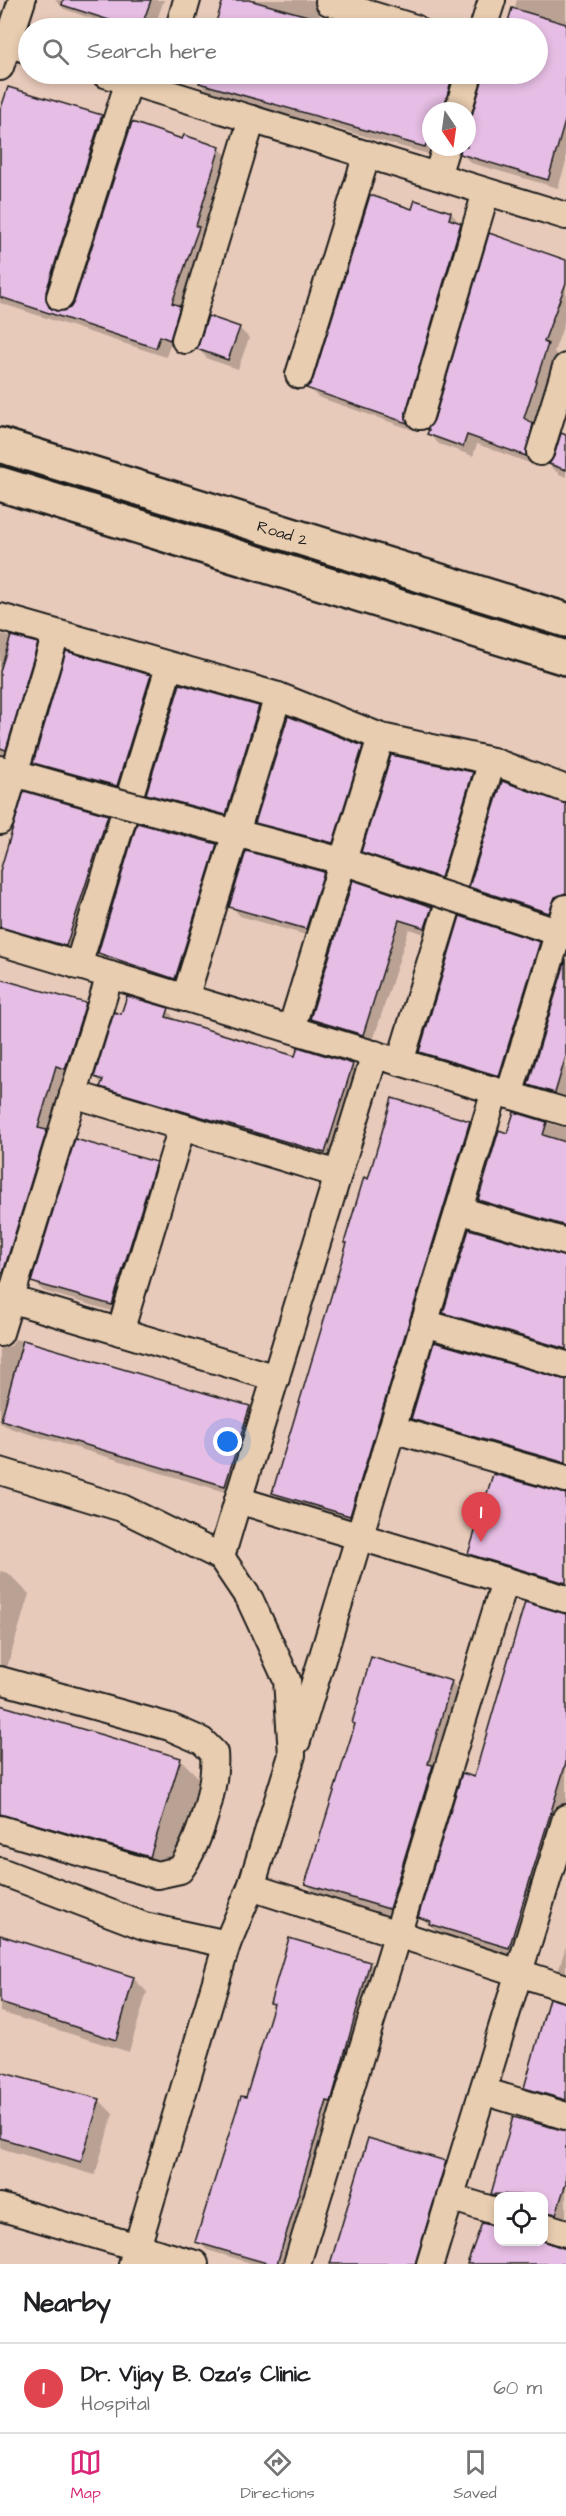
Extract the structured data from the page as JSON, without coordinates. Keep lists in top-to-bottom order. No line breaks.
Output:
{"streets":{"street":["Road 2"]},"north":"bottom","page":{"search":"Search here","pins":"1","heading":"Nearby","list":[{"mark":"1","name":"Dr. Vijay B. Oza's Clinic","note":"Hospital","value":"60 m"}],"nav":["Map","Directions","Saved"]}}
